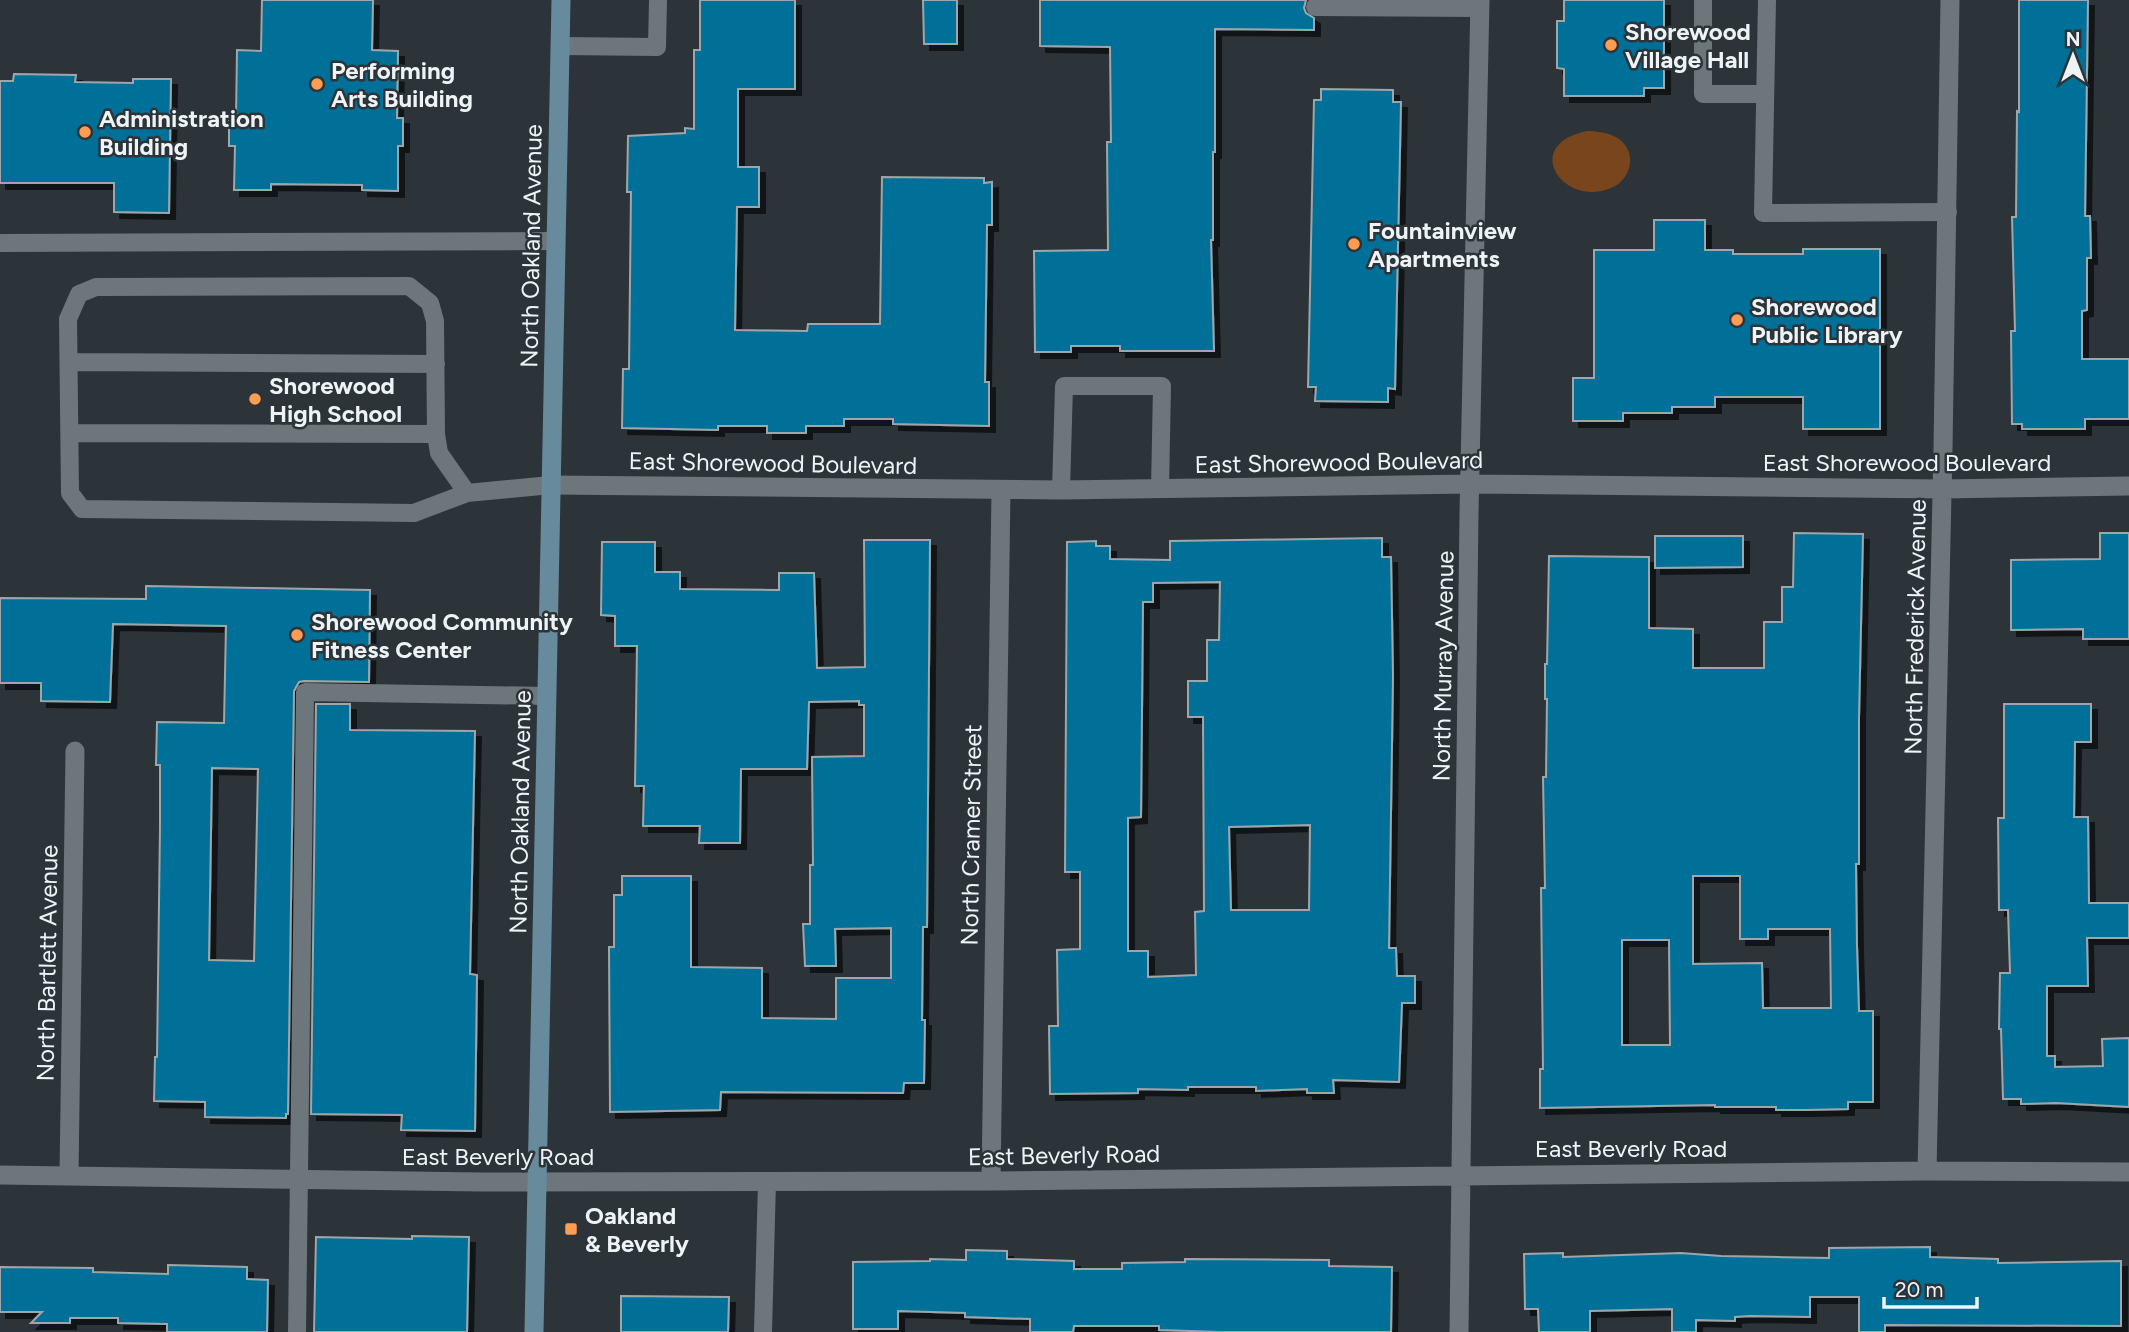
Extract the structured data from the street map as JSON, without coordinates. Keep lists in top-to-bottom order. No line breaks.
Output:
{"streets":{"main road":["North Oakland Avenue"],"street":["East Shorewood Boulevard","North Frederick Avenue","North Murray Avenue","North Cramer Street","North Bartlett Avenue","East Beverly Road"]},"crossings":[["North Oakland Avenue","East Shorewood Boulevard"],["North Oakland Avenue","East Beverly Road"],["East Shorewood Boulevard","North Frederick Avenue"],["East Shorewood Boulevard","North Murray Avenue"],["East Shorewood Boulevard","North Cramer Street"],["North Frederick Avenue","East Beverly Road"],["North Murray Avenue","East Beverly Road"],["North Cramer Street","East Beverly Road"],["North Bartlett Avenue","East Beverly Road"]],"places":{"other":["Shorewood Village Hall","Performing Arts Building","Administration Building","Fountainview Apartments","Shorewood Public Library","Shorewood High School","Shorewood Community Fitness Center"],"transit":["Oakland & Beverly"]},"scale_bar":"20 m","north":"top"}
